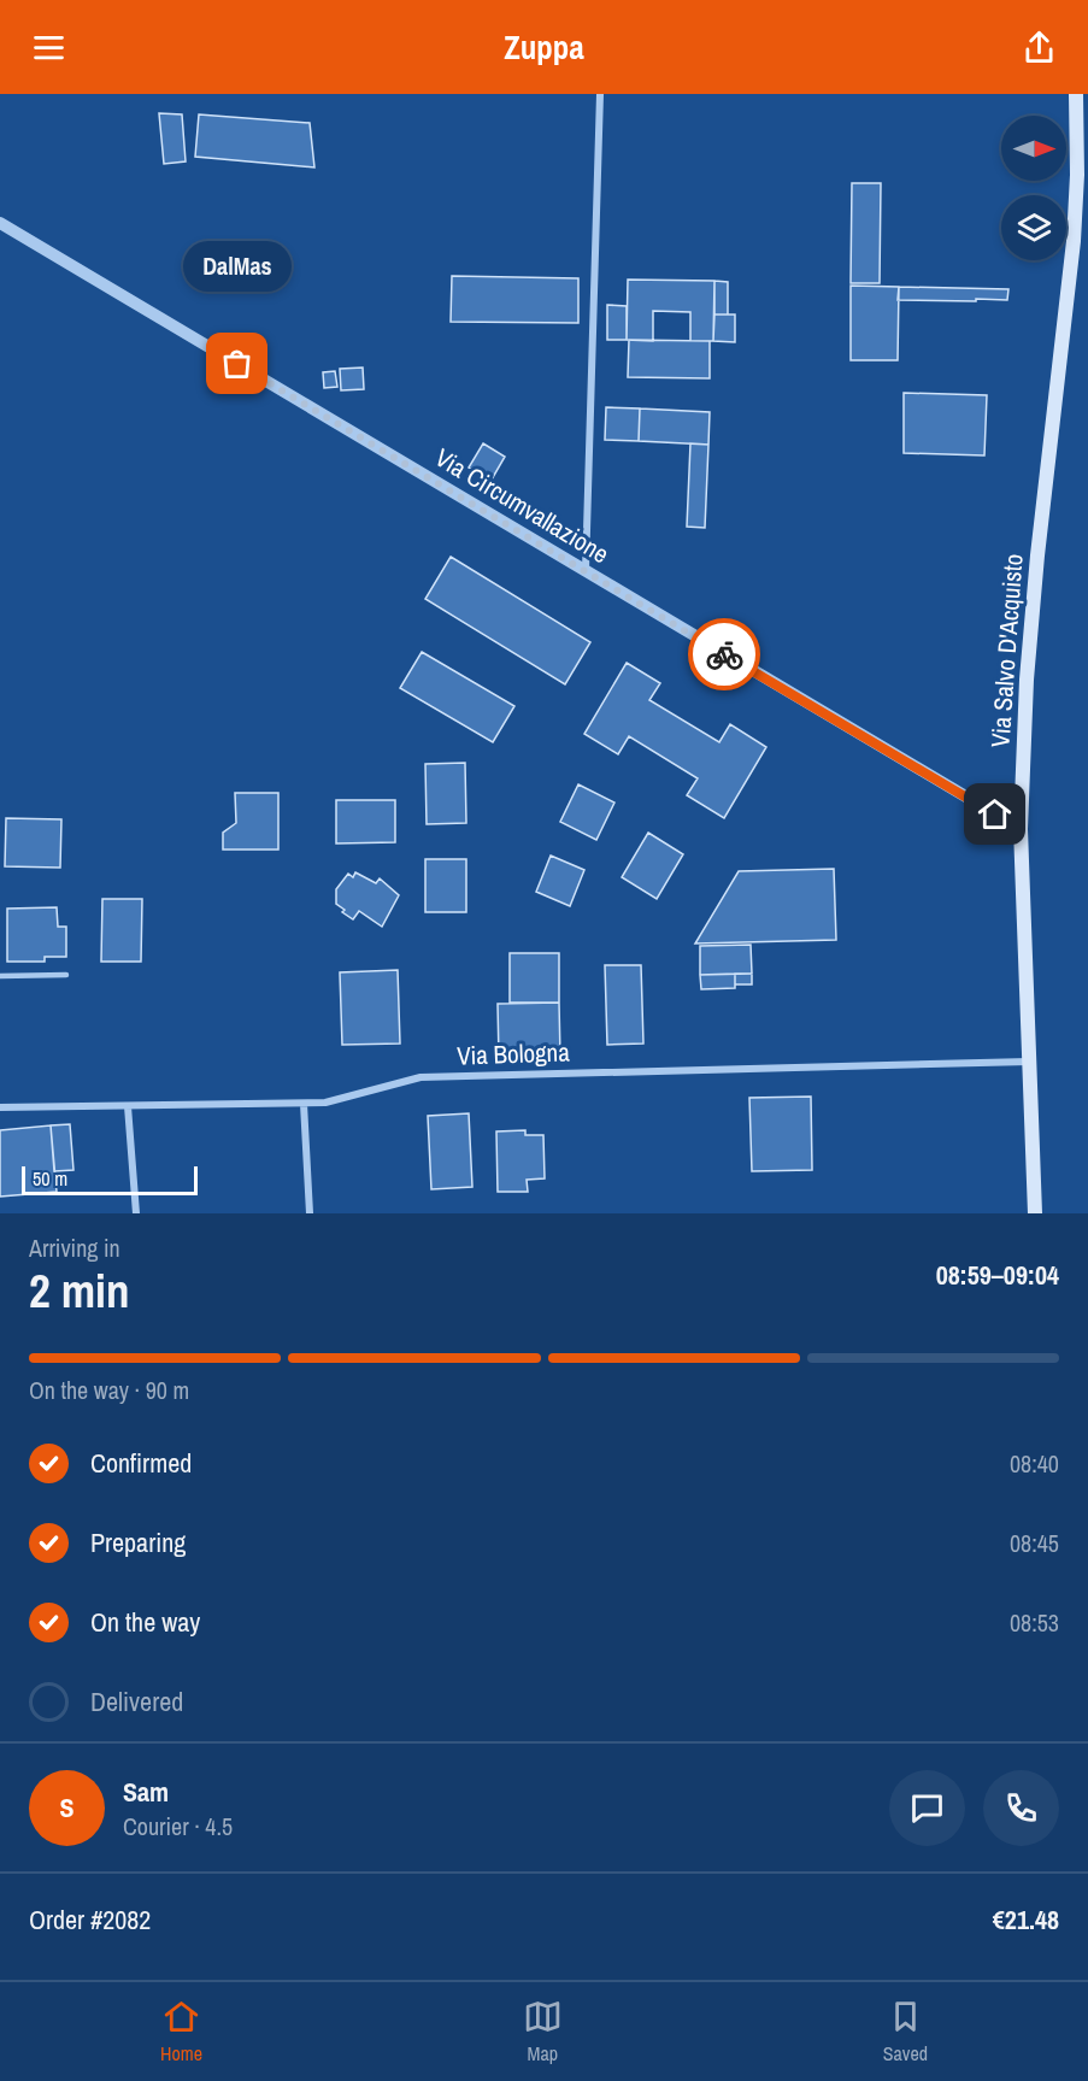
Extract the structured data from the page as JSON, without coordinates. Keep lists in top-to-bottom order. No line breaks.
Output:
{"streets":{"main road":["Via Salvo D'Acquisto"],"street":["Via Circumvallazione","Via Bologna"]},"crossings":[["Via Circumvallazione","Via Salvo D'Acquisto"],["Via Salvo D'Acquisto","Via Bologna"]],"places":["DalMas"],"scale_bar":"50 m","north":"right","page":{"header":"Zuppa","bubble":"DalMas","scale":"50 m","heading":["2 min","Arriving in","08:59–09:04"],"panel":["Sam","Courier · 4.5","Order #2082","€21.48"],"bar":"On the way · 90 m","list":[["Confirmed","08:40"],["Preparing","08:45"],["On the way","08:53"],"Delivered"],"round":"S","tabs":["Home","Map","Saved"]}}
